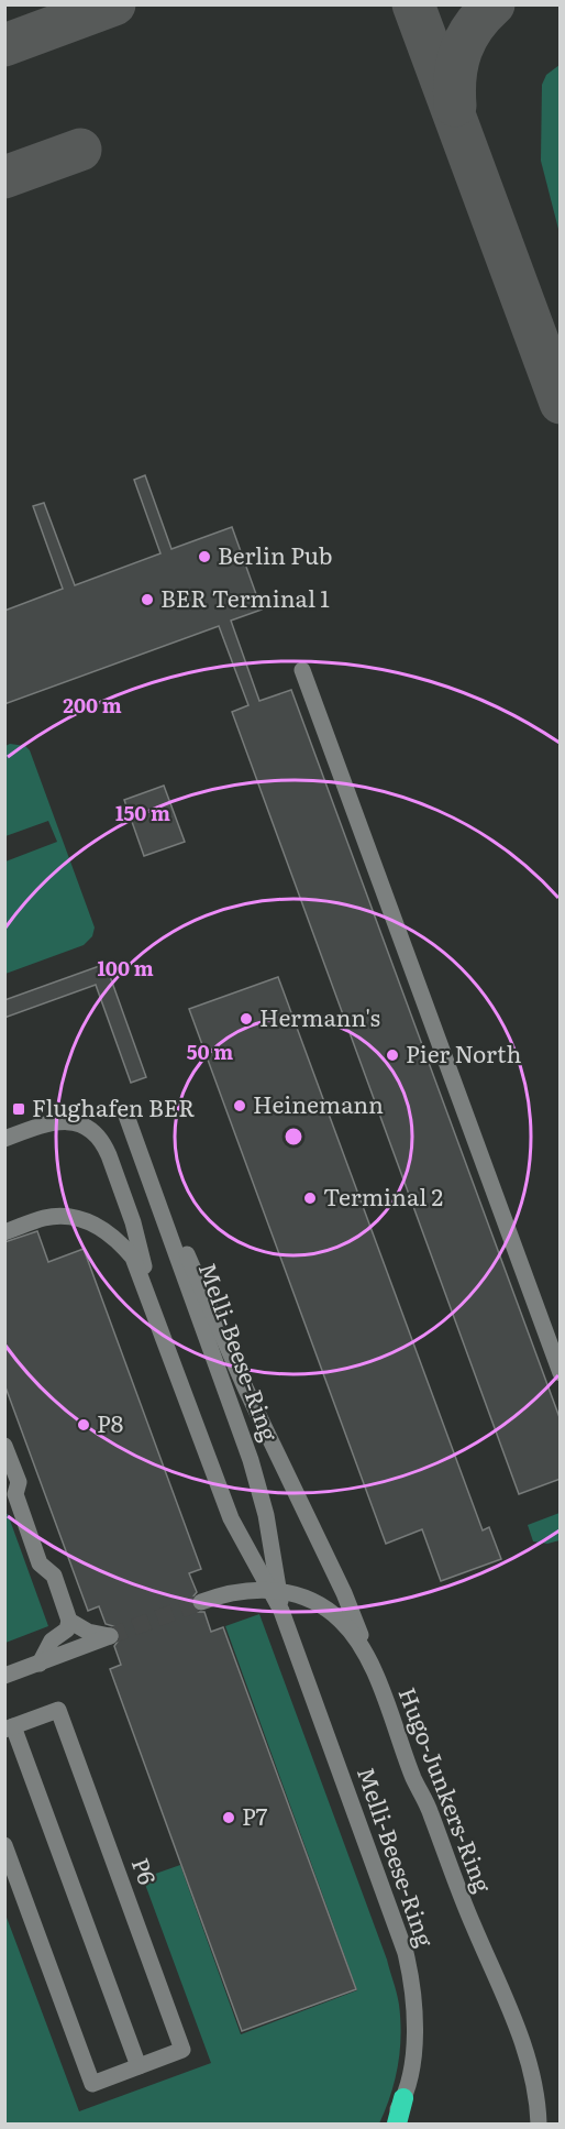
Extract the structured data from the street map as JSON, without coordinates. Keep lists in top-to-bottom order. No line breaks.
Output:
{"streets":{"street":["Melli-Beese-Ring","Hugo-Junkers-Ring","P6"]},"places":{"other":["Berlin Pub","BER Terminal 1","Hermann's","Pier North","Heinemann","Terminal 2","P8","P7"],"transit":["Flughafen BER"]},"rings":["200 m","150 m","100 m","50 m"]}
